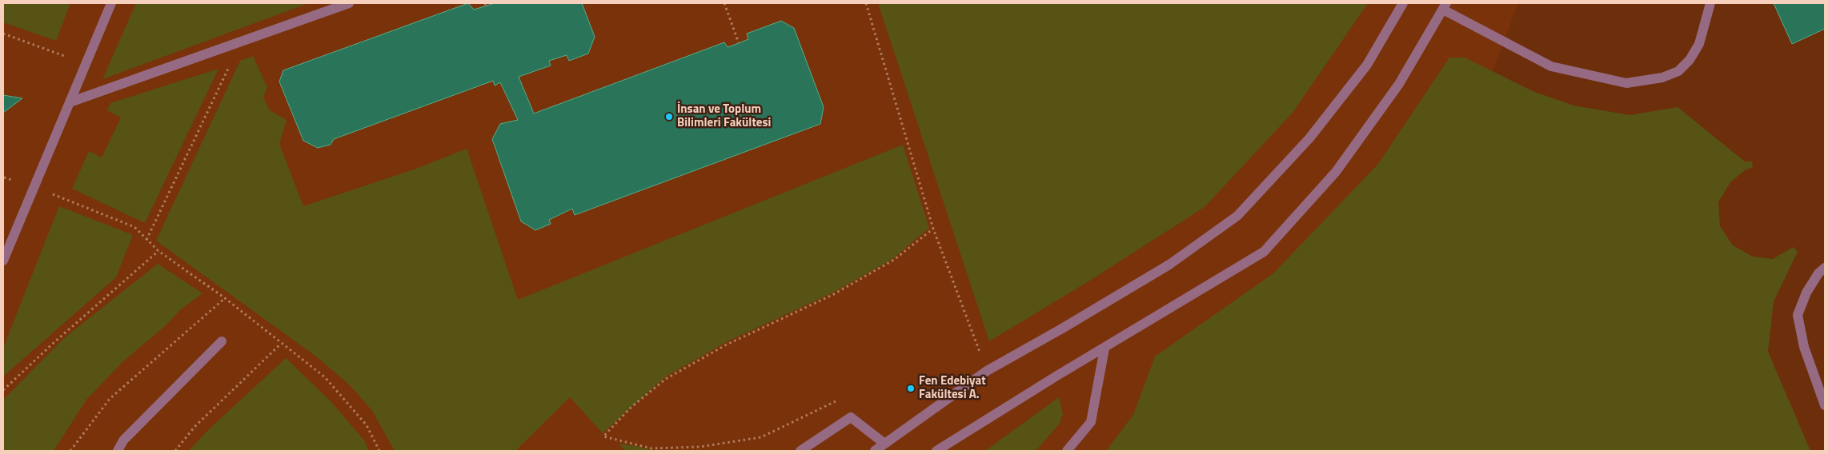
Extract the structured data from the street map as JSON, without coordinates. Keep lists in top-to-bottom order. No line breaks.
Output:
{"places":["İnsan ve Toplum Bilimleri Fakültesi","Fen Edebiyat Fakültesi A."]}
